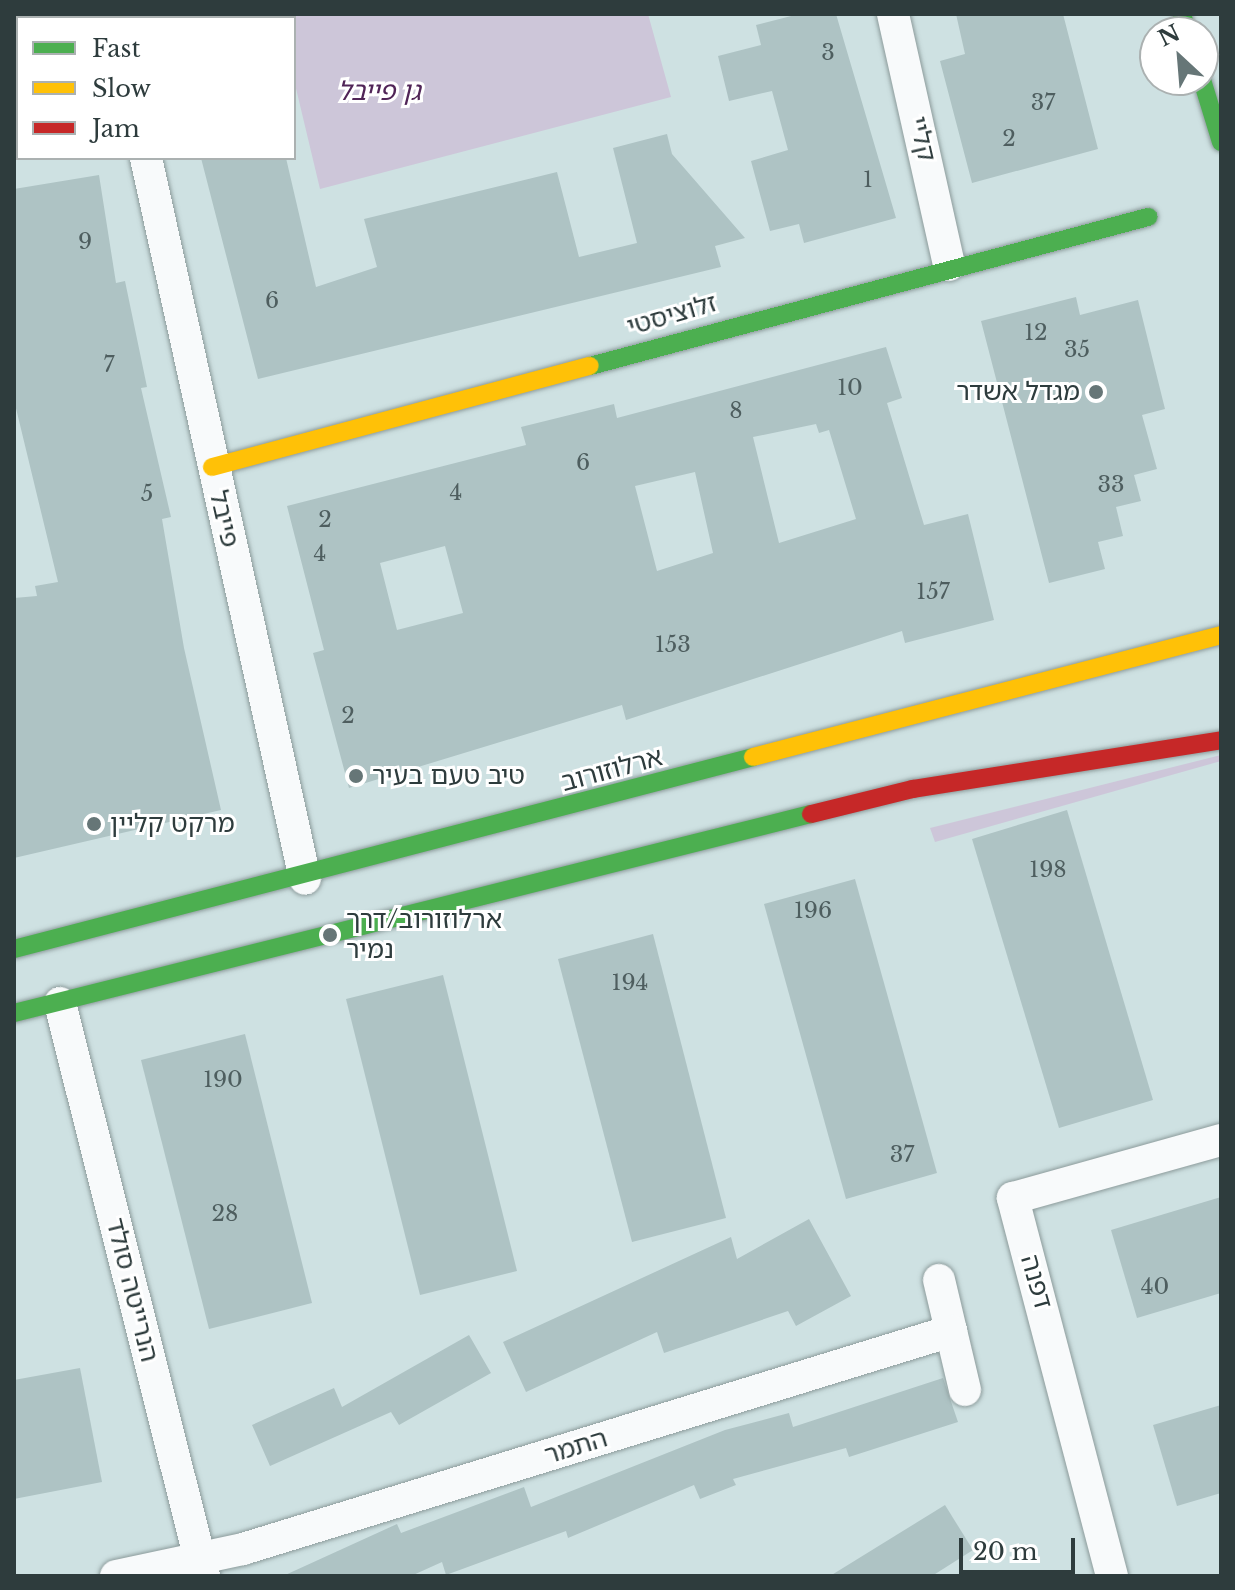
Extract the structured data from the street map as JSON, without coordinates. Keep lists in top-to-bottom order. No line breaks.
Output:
{"streets":{"street":["קליי","זלוציסטי","פייבל","ארלוזורוב","דפנה","הנרייטה סולד","התמר"]},"crossings":[["קליי","זלוציסטי"],["זלוציסטי","פייבל"],["פייבל","ארלוזורוב"],["הנרייטה סולד","התמר"]],"parks":["גן פייבל"],"places":["מגדל אשדר","טיב טעם בעיר","מרקט קליין","ארלוזורוב/דרך נמיר"],"house_numbers":["3","37","2","1","9","6","12","35","7","10","8","6","33","4","5","2","4","157","153","2","198","196","194","190","37","28","40"],"legend":["Fast","Slow","Jam"],"scale_bar":"20 m","north":"top left"}
